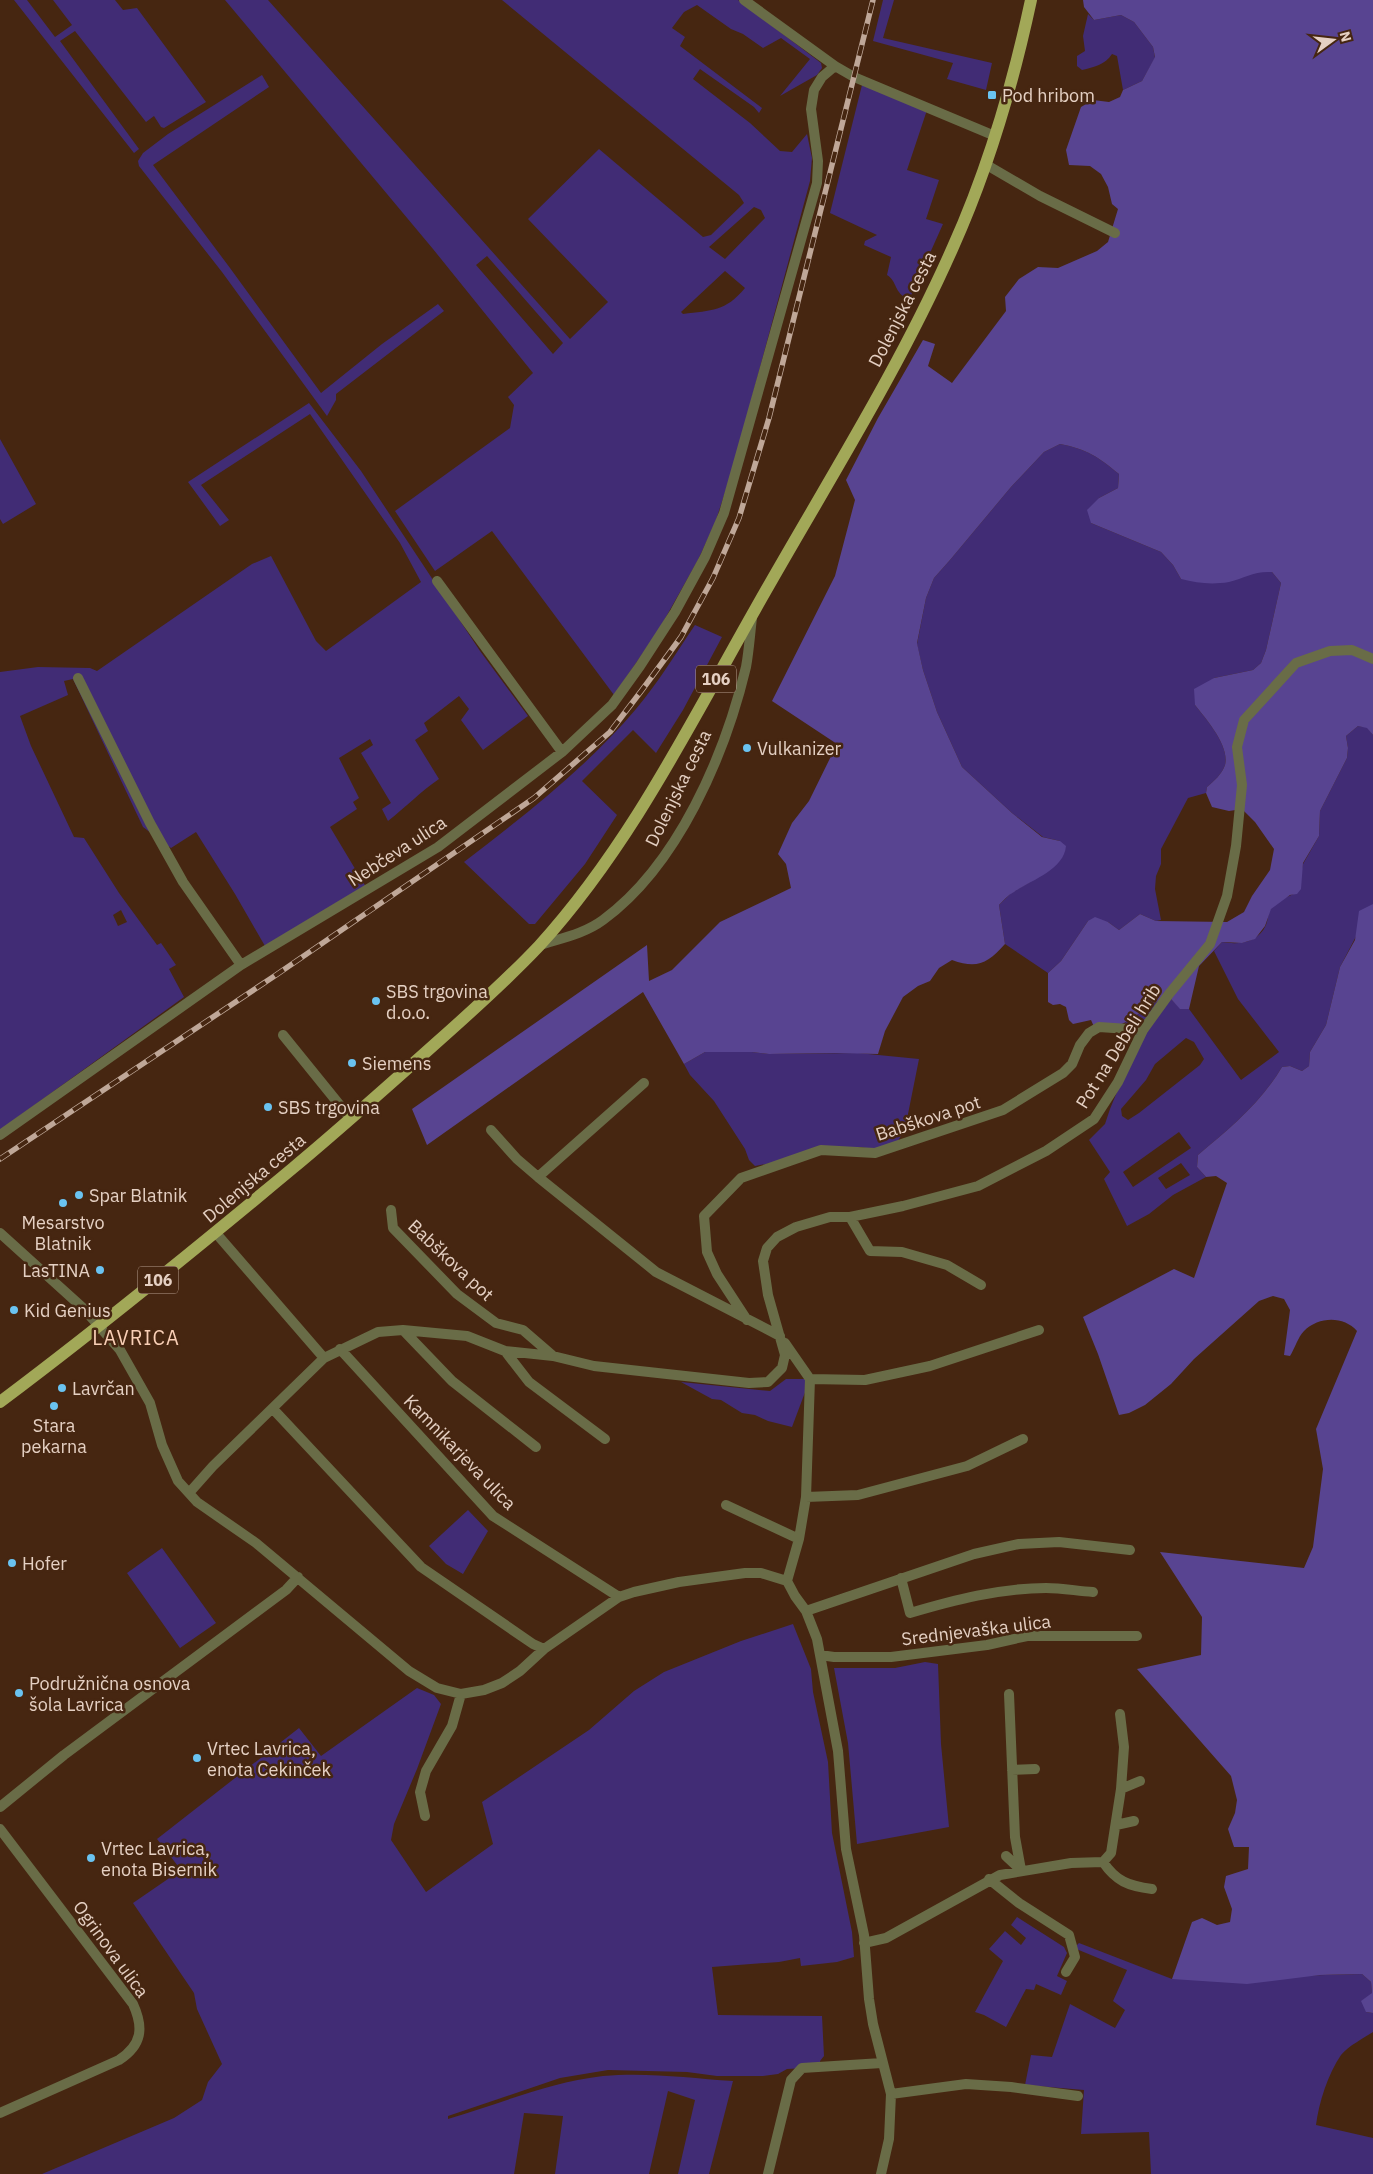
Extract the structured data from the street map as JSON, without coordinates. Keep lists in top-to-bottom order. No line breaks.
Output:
{"streets":{"main road":["Dolenjska cesta","106"],"street":["Nebčeva ulica","Pot na Debeli hrib","Babškova pot","Kamnikarjeva ulica","Srednjevaška ulica","Ogrinova ulica"]},"crossings":[["Pot na Debeli hrib","Babškova pot"],["Babškova pot","Kamnikarjeva ulica"]],"districts":["LAVRICA"],"places":{"transit":["Pod hribom"],"other":["Vulkanizer","SBS trgovina d.o.o.","Siemens","SBS trgovina","Spar Blatnik","Mesarstvo Blatnik","LasTINA","Kid Genius","Lavrčan","Stara pekarna","Hofer","Podružnična osnova šola Lavrica","Vrtec Lavrica, enota Cekinček","Vrtec Lavrica, enota Bisernik"]},"north":"right"}
